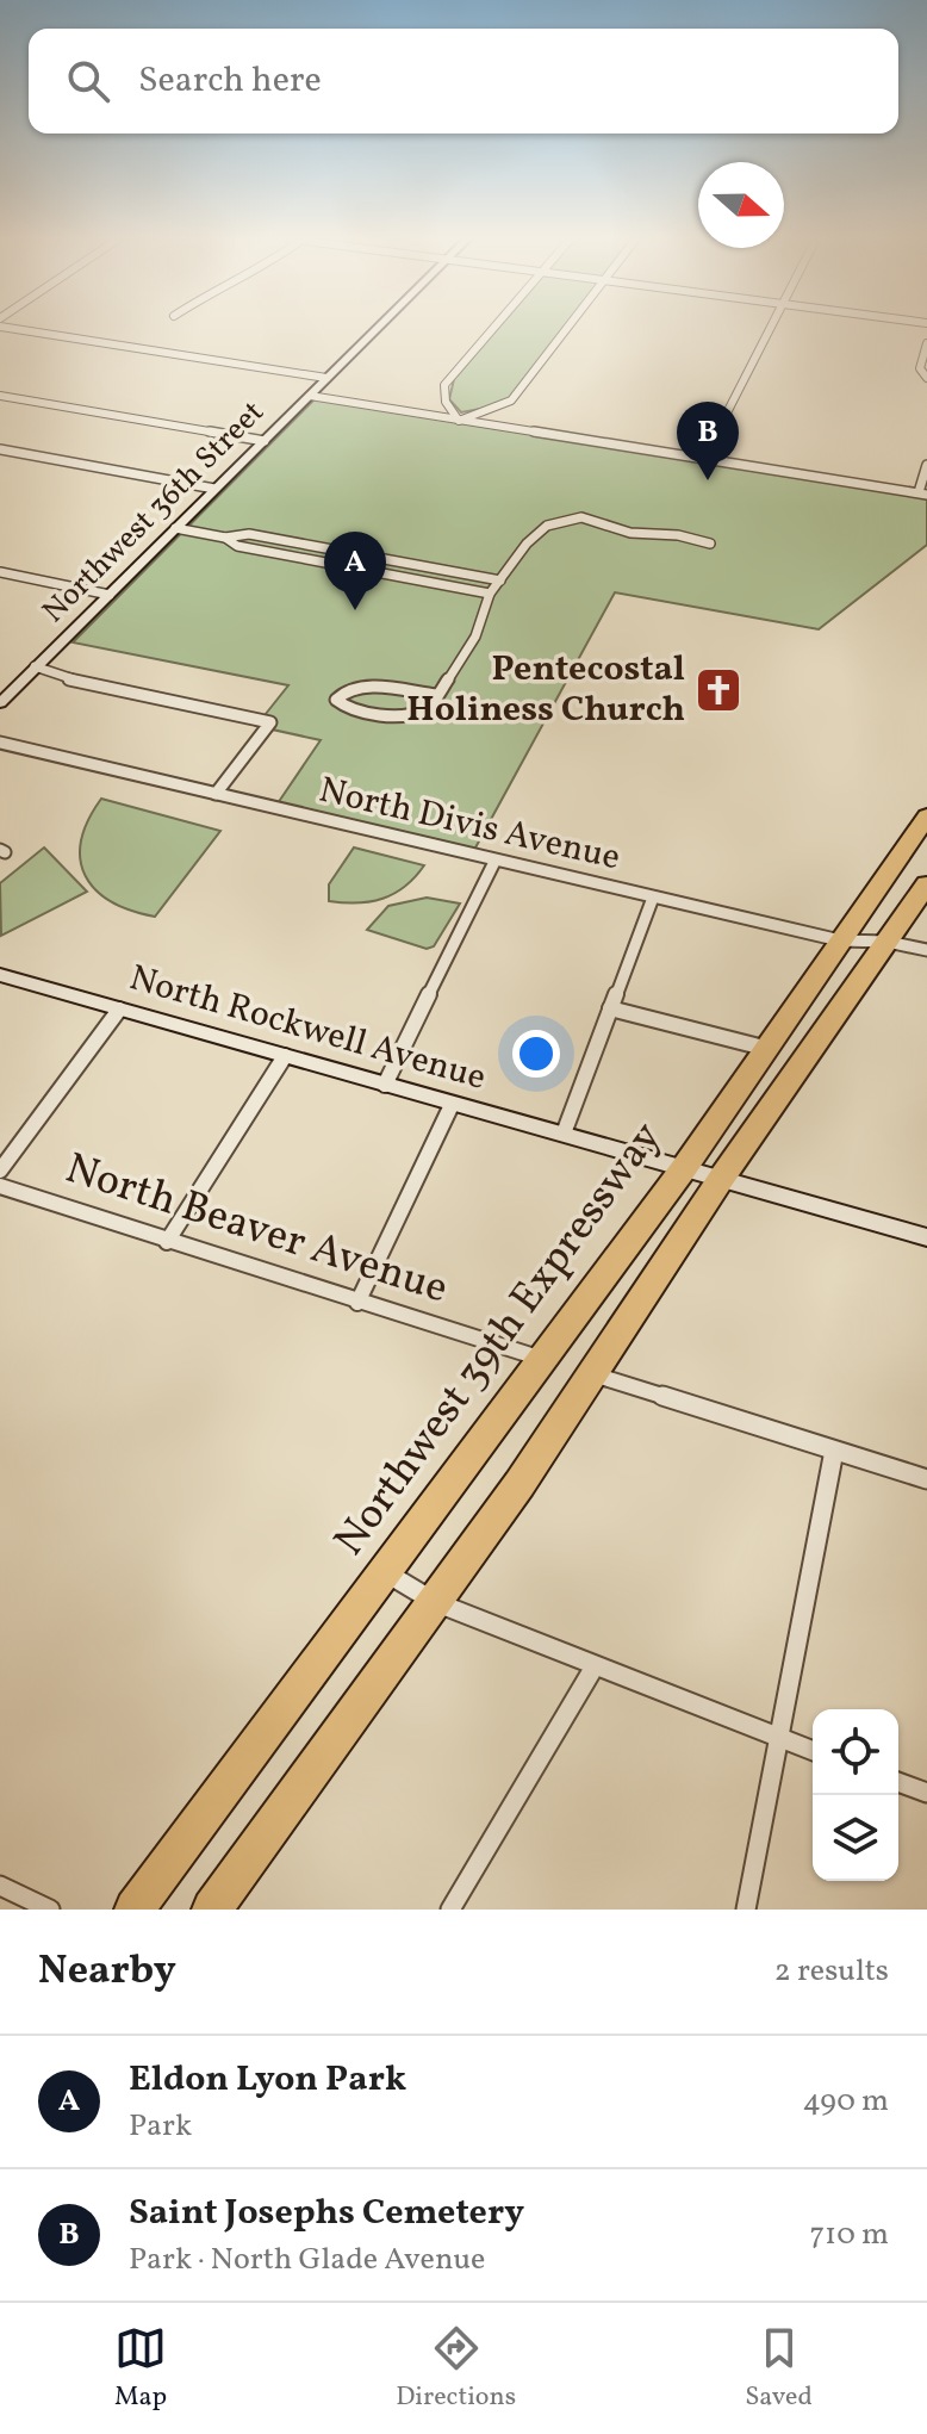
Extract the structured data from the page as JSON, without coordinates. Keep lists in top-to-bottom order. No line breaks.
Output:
{"streets":{"highway":["Northwest 39th Expressway"],"street":["Northwest 36th Street","North Divis Avenue","North Rockwell Avenue","North Beaver Avenue"]},"crossings":[["North Divis Avenue","Northwest 39th Expressway"],["North Rockwell Avenue","Northwest 39th Expressway"],["North Beaver Avenue","Northwest 39th Expressway"]],"places":{"church":["Pentecostal Holiness Church"]},"north":"right","page":{"search":"Search here","pins":["B","A"],"heading":["Nearby","2 results"],"list":[{"mark":"A","name":"Eldon Lyon Park","note":"Park","value":"490 m"},{"mark":"B","name":"Saint Josephs Cemetery","note":"Park · North Glade Avenue","value":"710 m"}],"nav":["Map","Directions","Saved"]}}
